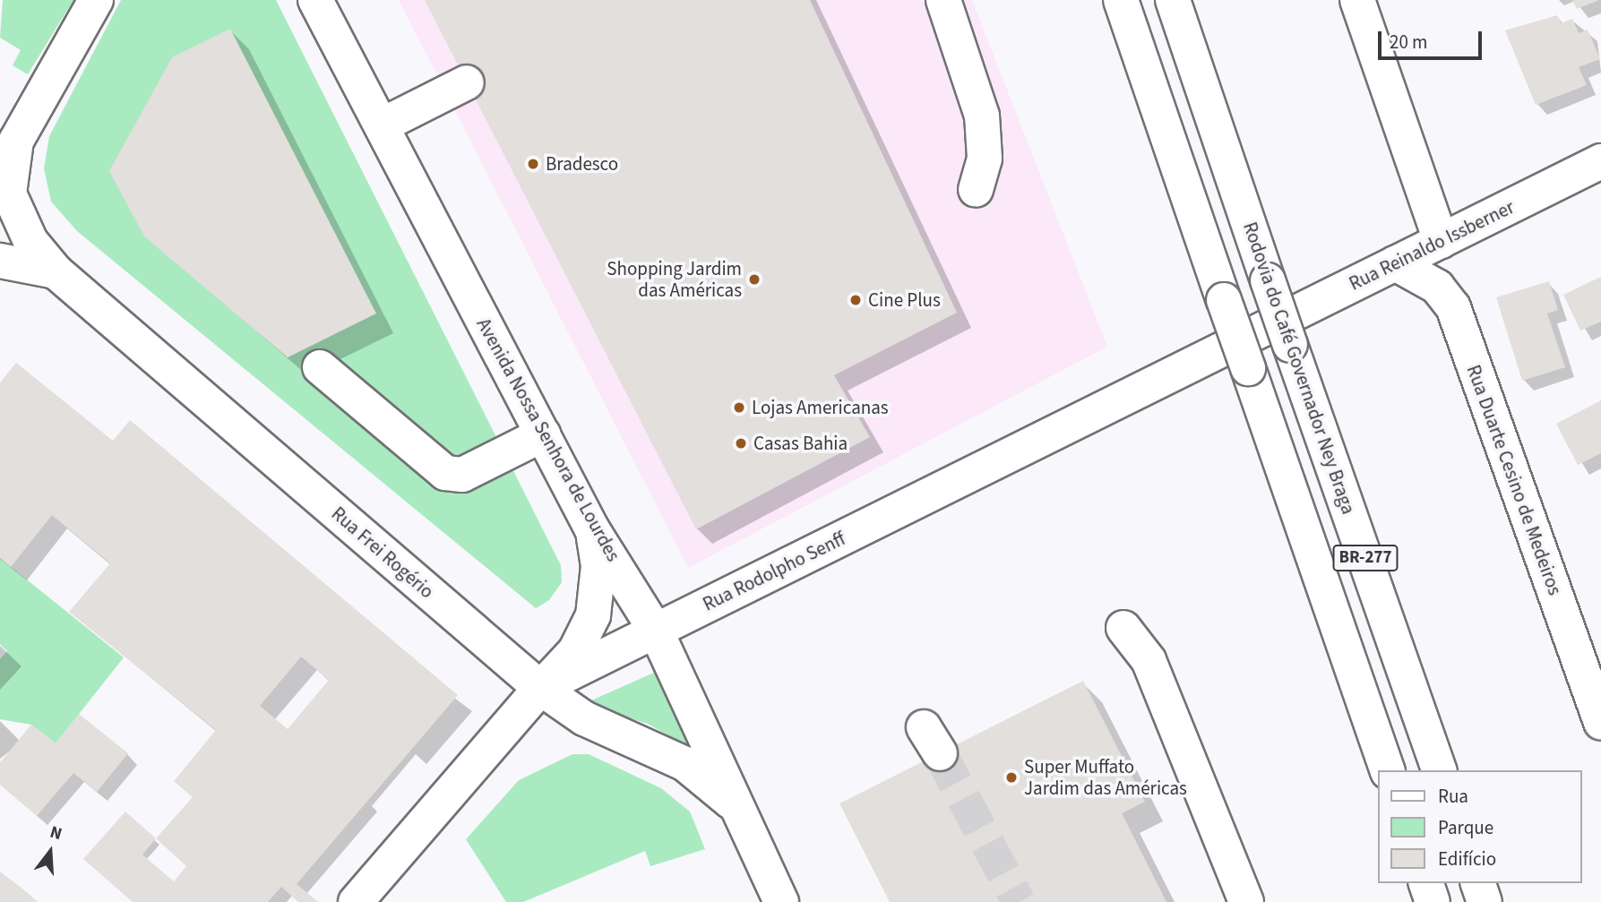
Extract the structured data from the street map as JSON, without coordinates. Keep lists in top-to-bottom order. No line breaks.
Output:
{"streets":{"main road":["Rua Reinaldo Issberner","Rodovia do Café Governador Ney Braga","Avenida Nossa Senhora de Lourdes","Rua Duarte Cesino de Medeiros","Rua Frei Rogério","BR-277","Rua Rodolpho Senff"]},"crossings":[["Rua Reinaldo Issberner","Rodovia do Café Governador Ney Braga"],["Rua Reinaldo Issberner","Rua Duarte Cesino de Medeiros"],["Rua Reinaldo Issberner","Rua Rodolpho Senff"],["Rodovia do Café Governador Ney Braga","Rua Rodolpho Senff"],["Avenida Nossa Senhora de Lourdes","Rua Frei Rogério"],["Avenida Nossa Senhora de Lourdes","Rua Rodolpho Senff"],["Rua Frei Rogério","Rua Rodolpho Senff"]],"places":["Bradesco","Shopping Jardim das Américas","Cine Plus","Lojas Americanas","Casas Bahia","Super Muffato Jardim das Américas"],"legend":["Rua","Parque","Edifício"],"scale_bar":"20 m","north":"top"}
